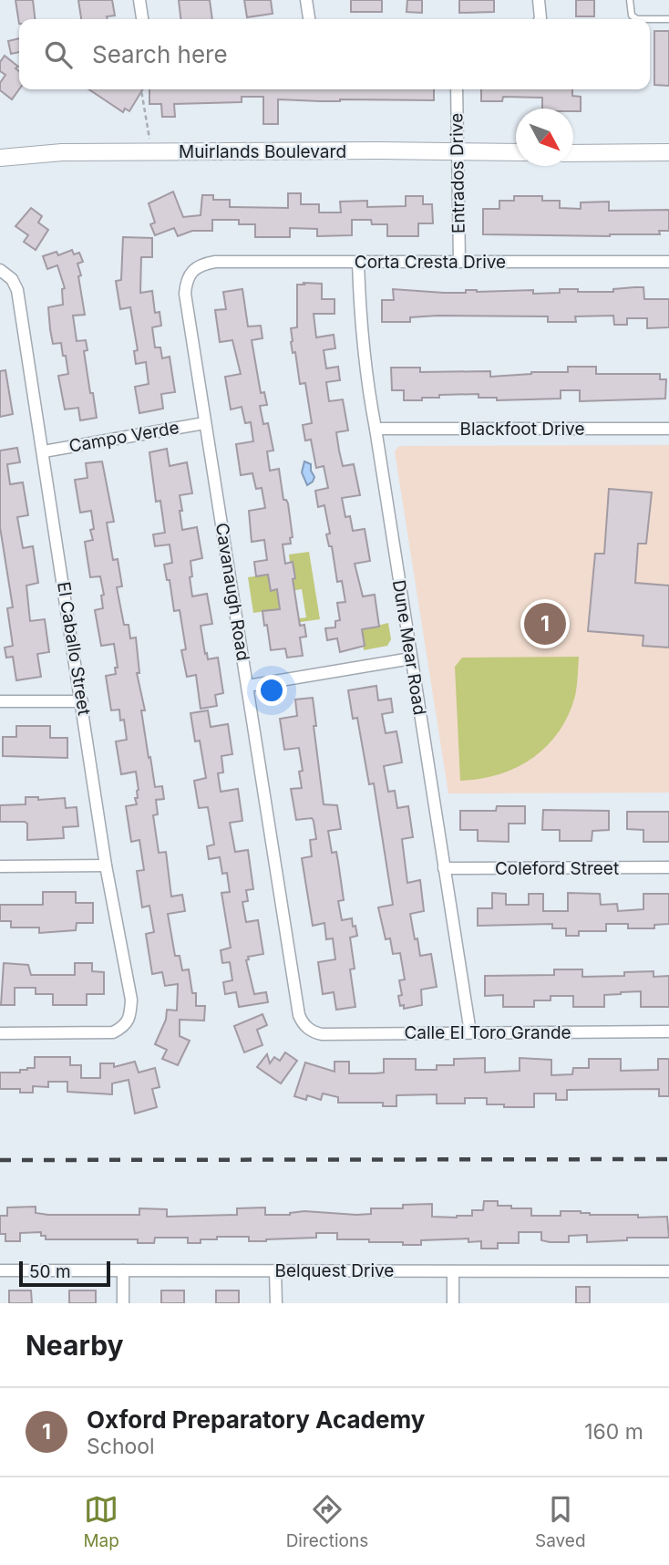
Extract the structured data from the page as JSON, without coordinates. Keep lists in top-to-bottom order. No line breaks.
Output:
{"streets":{"main road":["Muirlands Boulevard"],"street":["Entrados Drive","Corta Cresta Drive","Blackfoot Drive","Campo Verde","Cavanaugh Road","Dune Mear Road","El Caballo Street","Coleford Street","Calle El Toro Grande","Belquest Drive"]},"crossings":[["Muirlands Boulevard","Entrados Drive"],["Entrados Drive","Corta Cresta Drive"],["Corta Cresta Drive","Cavanaugh Road"],["Corta Cresta Drive","Dune Mear Road"],["Blackfoot Drive","Dune Mear Road"],["Campo Verde","Cavanaugh Road"],["Campo Verde","El Caballo Street"],["Cavanaugh Road","Calle El Toro Grande"],["Dune Mear Road","Coleford Street"],["Dune Mear Road","Calle El Toro Grande"]],"scale_bar":"50 m","north":"bottom right","page":{"search":"Search here","pins":"1","scale":"50 m","heading":"Nearby","list":[{"mark":"1","name":"Oxford Preparatory Academy","note":"School","value":"160 m"}],"nav":["Map","Directions","Saved"]}}
